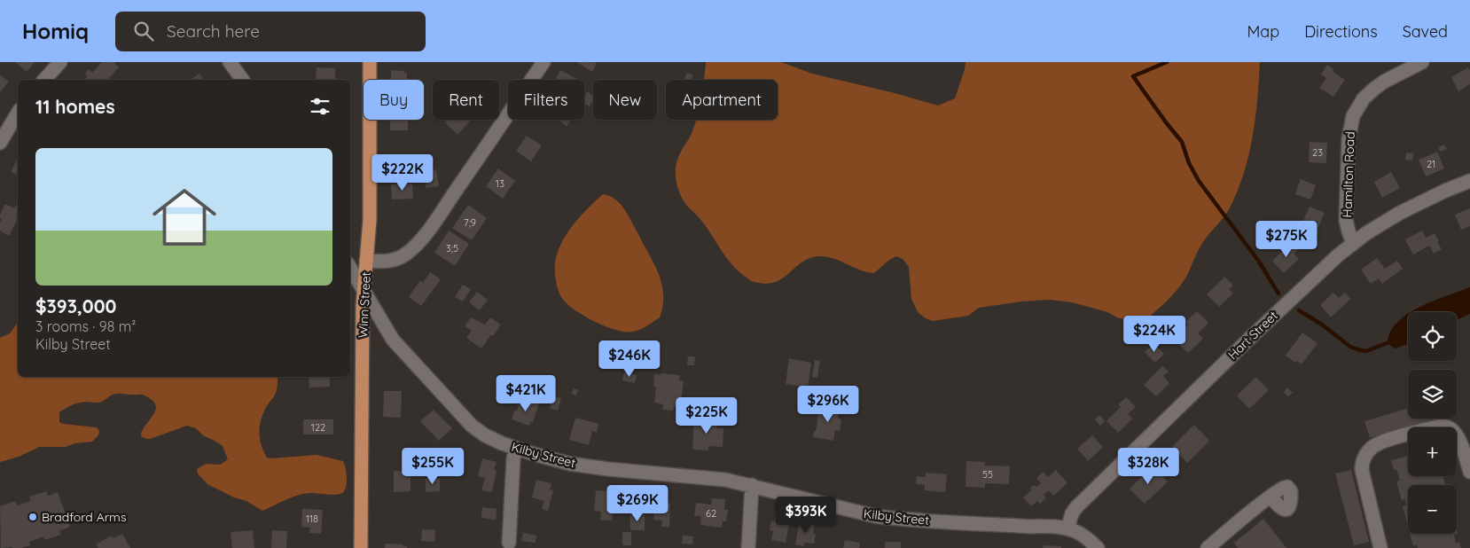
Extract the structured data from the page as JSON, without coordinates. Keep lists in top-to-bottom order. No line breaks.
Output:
{"streets":{"main road":["Winn Street"],"street":["Hamilton Road","Hart Street","Kilby Street"]},"crossings":[["Hamilton Road","Hart Street"],["Winn Street","Kilby Street"],["Hart Street","Kilby Street"]],"places":["Bradford Arms"],"house_numbers":["23","21","13","7;9","3;5","122","55","62","118"],"page":{"header":"Homiq","search":"Search here","nav":["Map","Directions","Saved"],"chip":["Buy","Rent","Filters","New","Apartment"],"heading":"11 homes","list":[{"name":"$393,000","note":"3 rooms · 98 m² · Kilby Street"}],"price":["$222K","$275K","$224K","$246K","$421K","$296K","$225K","$255K","$328K","$269K","$393K"],"map_buttons":["+","−"]}}
